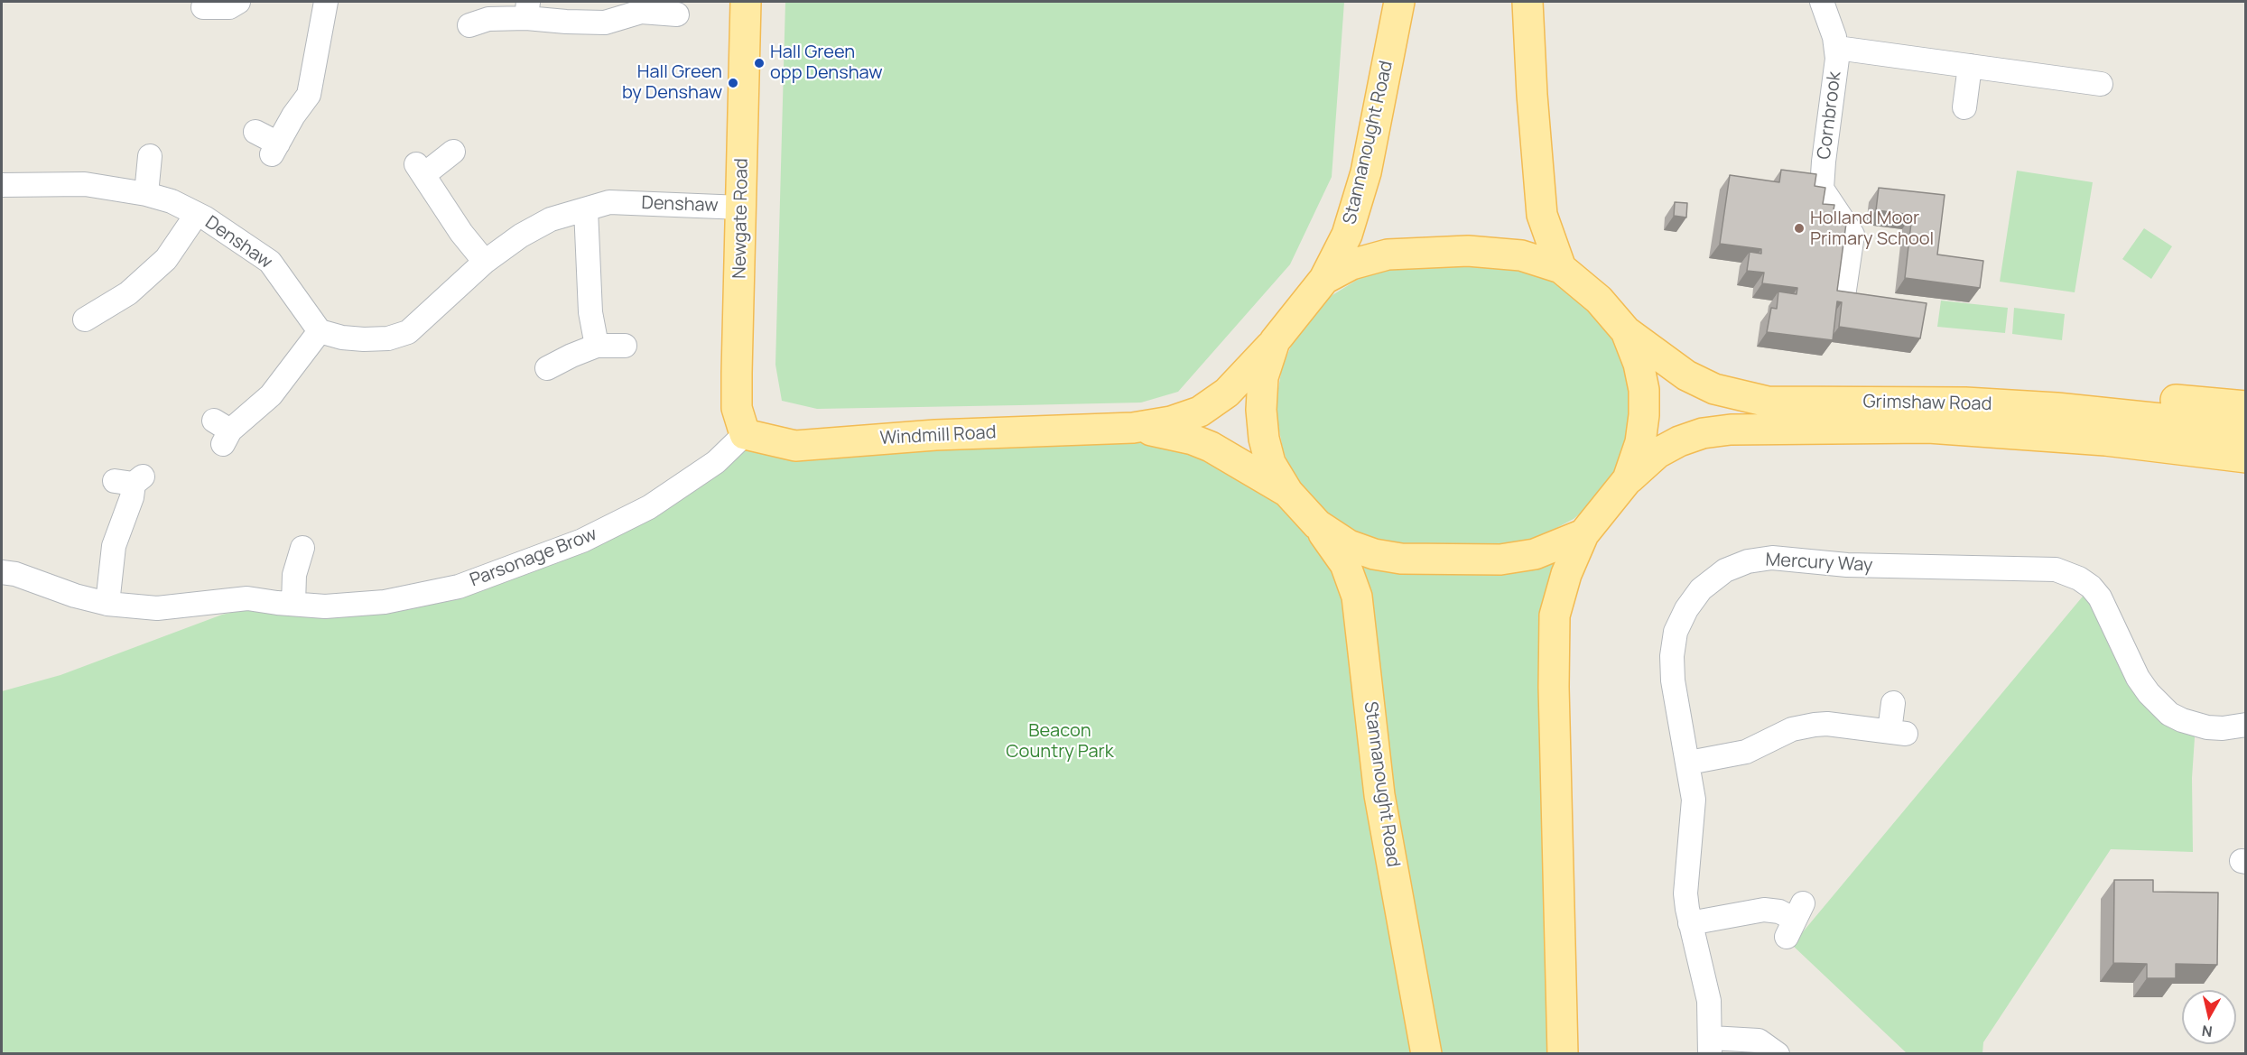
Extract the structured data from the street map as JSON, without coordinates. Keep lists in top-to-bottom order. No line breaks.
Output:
{"streets":{"main road":["Stannanought Road","Newgate Road","Grimshaw Road","Windmill Road"],"street":["Cornbrook","Denshaw","Parsonage Brow","Mercury Way"]},"crossings":[["Stannanought Road","Windmill Road"],["Denshaw","Newgate Road"],["Newgate Road","Windmill Road"],["Newgate Road","Parsonage Brow"],["Windmill Road","Parsonage Brow"]],"parks":["Beacon Country Park"],"places":["Hall Green opp Denshaw","Hall Green by Denshaw","Holland Moor Primary School"],"north":"bottom"}
